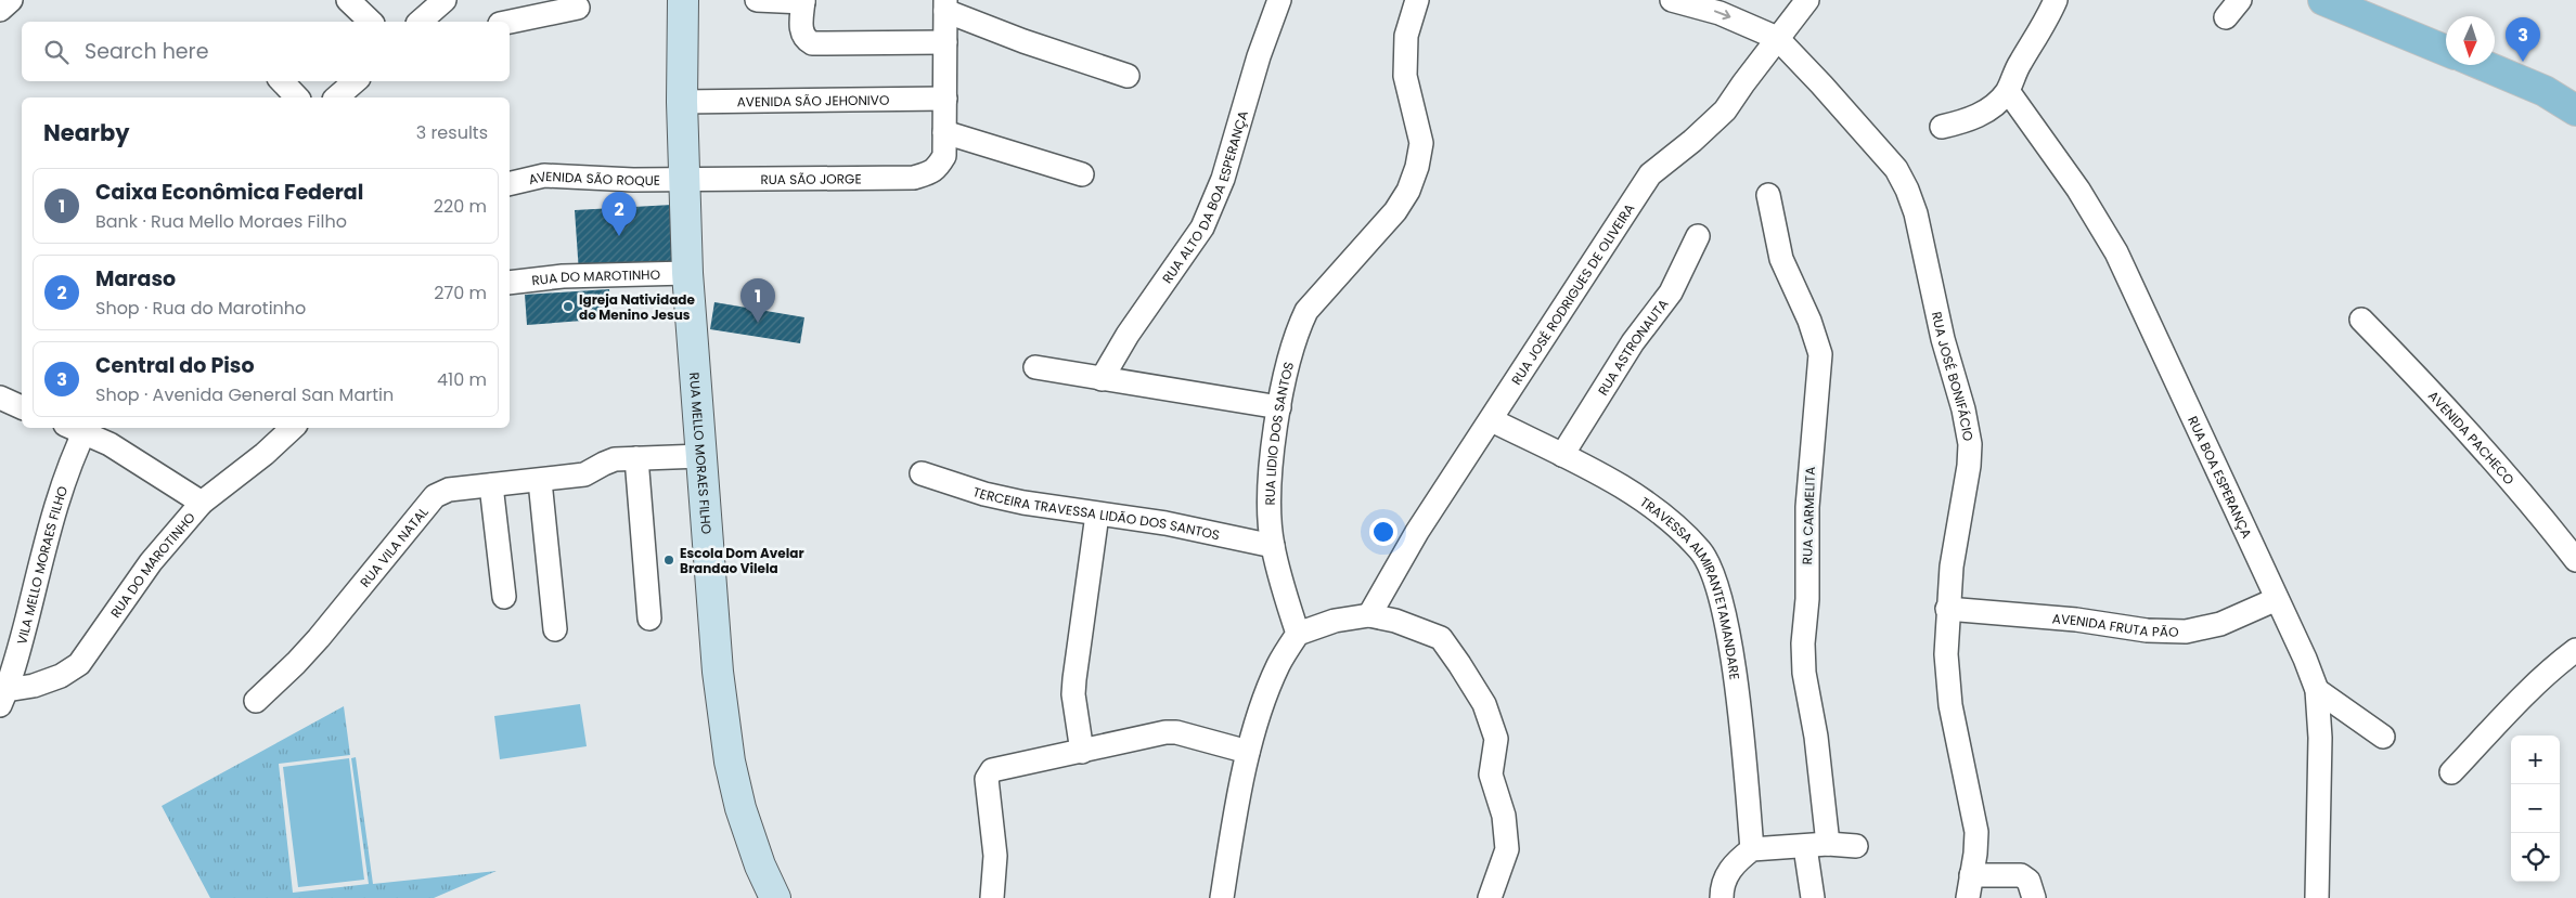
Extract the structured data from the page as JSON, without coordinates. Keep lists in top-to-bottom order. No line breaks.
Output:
{"streets":{"main road":["RUA MELLO MORAES FILHO"],"street":["AVENIDA SÃO JEHONIVO","RUA SÃO JORGE","AVENIDA SÃO ROQUE","RUA ALTO DA BOA ESPERANÇA","RUA DO MAROTINHO","RUA JOSÉ RODRIGUES DE OLIVEIRA","RUA ASTRONAUTA","RUA JOSÉ BONIFÁCIO","RUA LIDIO DOS SANTOS","AVENIDA PACHECO","RUA BOA ESPERANÇA","TERCEIRA TRAVESSA LIDÃO DOS SANTOS","RUA CARMELITA","RUA VILA NATAL","VILA MELLO MORAES FILHO","TRAVESSA ALMIRANTETAMANDARE","AVENIDA FRUTA PÃO"]},"crossings":[["AVENIDA SÃO JEHONIVO","RUA MELLO MORAES FILHO"],["RUA SÃO JORGE","AVENIDA SÃO ROQUE"],["RUA SÃO JORGE","RUA MELLO MORAES FILHO"],["AVENIDA SÃO ROQUE","RUA MELLO MORAES FILHO"],["RUA DO MAROTINHO","RUA MELLO MORAES FILHO"],["RUA DO MAROTINHO","VILA MELLO MORAES FILHO"],["RUA JOSÉ RODRIGUES DE OLIVEIRA","RUA JOSÉ BONIFÁCIO"],["RUA JOSÉ RODRIGUES DE OLIVEIRA","TRAVESSA ALMIRANTETAMANDARE"],["RUA ASTRONAUTA","TRAVESSA ALMIRANTETAMANDARE"],["RUA JOSÉ BONIFÁCIO","AVENIDA FRUTA PÃO"],["RUA LIDIO DOS SANTOS","TERCEIRA TRAVESSA LIDÃO DOS SANTOS"],["RUA MELLO MORAES FILHO","RUA VILA NATAL"],["RUA BOA ESPERANÇA","AVENIDA FRUTA PÃO"]],"places":["Igreja Natividade do Menino Jesus","Escola Dom Avelar Brandao Vilela"],"north":"bottom","page":{"pins":["3","2","1"],"search":"Search here","heading":["Nearby","3 results"],"list":[{"mark":"1","name":"Caixa Econômica Federal","note":"Bank · Rua Mello Moraes Filho","value":"220 m"},{"mark":"2","name":"Maraso","note":"Shop · Rua do Marotinho","value":"270 m"},{"mark":"3","name":"Central do Piso","note":"Shop · Avenida General San Martin","value":"410 m"}],"map_buttons":["+","−"]}}
